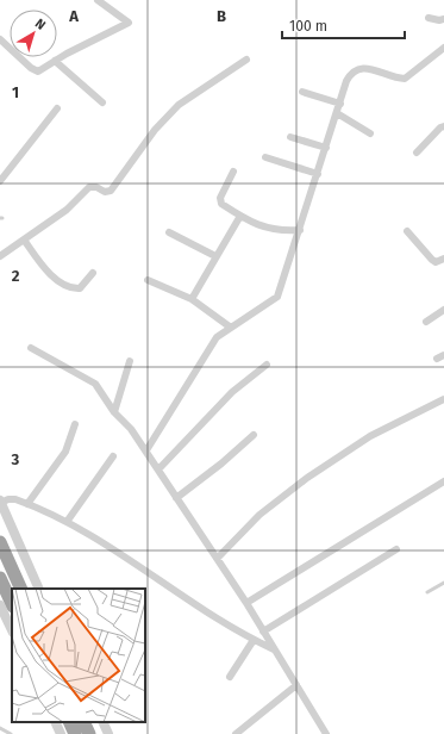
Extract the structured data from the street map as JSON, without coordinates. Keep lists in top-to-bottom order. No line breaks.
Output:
{"scale_bar":"100 m","north":"top right","grid":{"columns":["A","B"],"rows":["1","2","3"]}}
